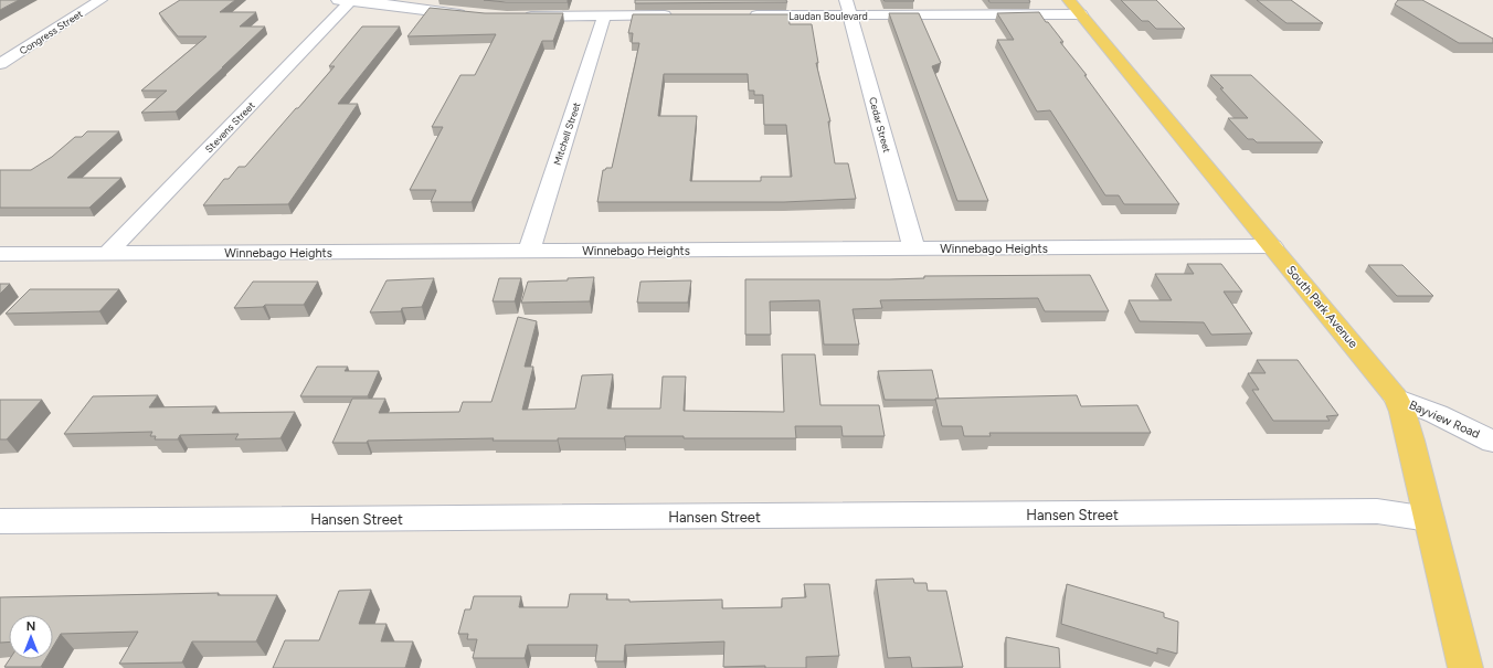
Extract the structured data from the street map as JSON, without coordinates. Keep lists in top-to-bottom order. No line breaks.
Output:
{"streets":{"main road":["South Park Avenue"],"street":["Laudan Boulevard","Congress Street","Cedar Street","Stevens Street","Mitchell Street","Winnebago Heights","Bayview Road","Hansen Street"]},"crossings":[["Laudan Boulevard","Cedar Street"],["Laudan Boulevard","South Park Avenue"],["Cedar Street","Winnebago Heights"],["Stevens Street","Winnebago Heights"],["Mitchell Street","Winnebago Heights"],["Winnebago Heights","South Park Avenue"],["South Park Avenue","Bayview Road"],["South Park Avenue","Hansen Street"]],"north":"top"}
